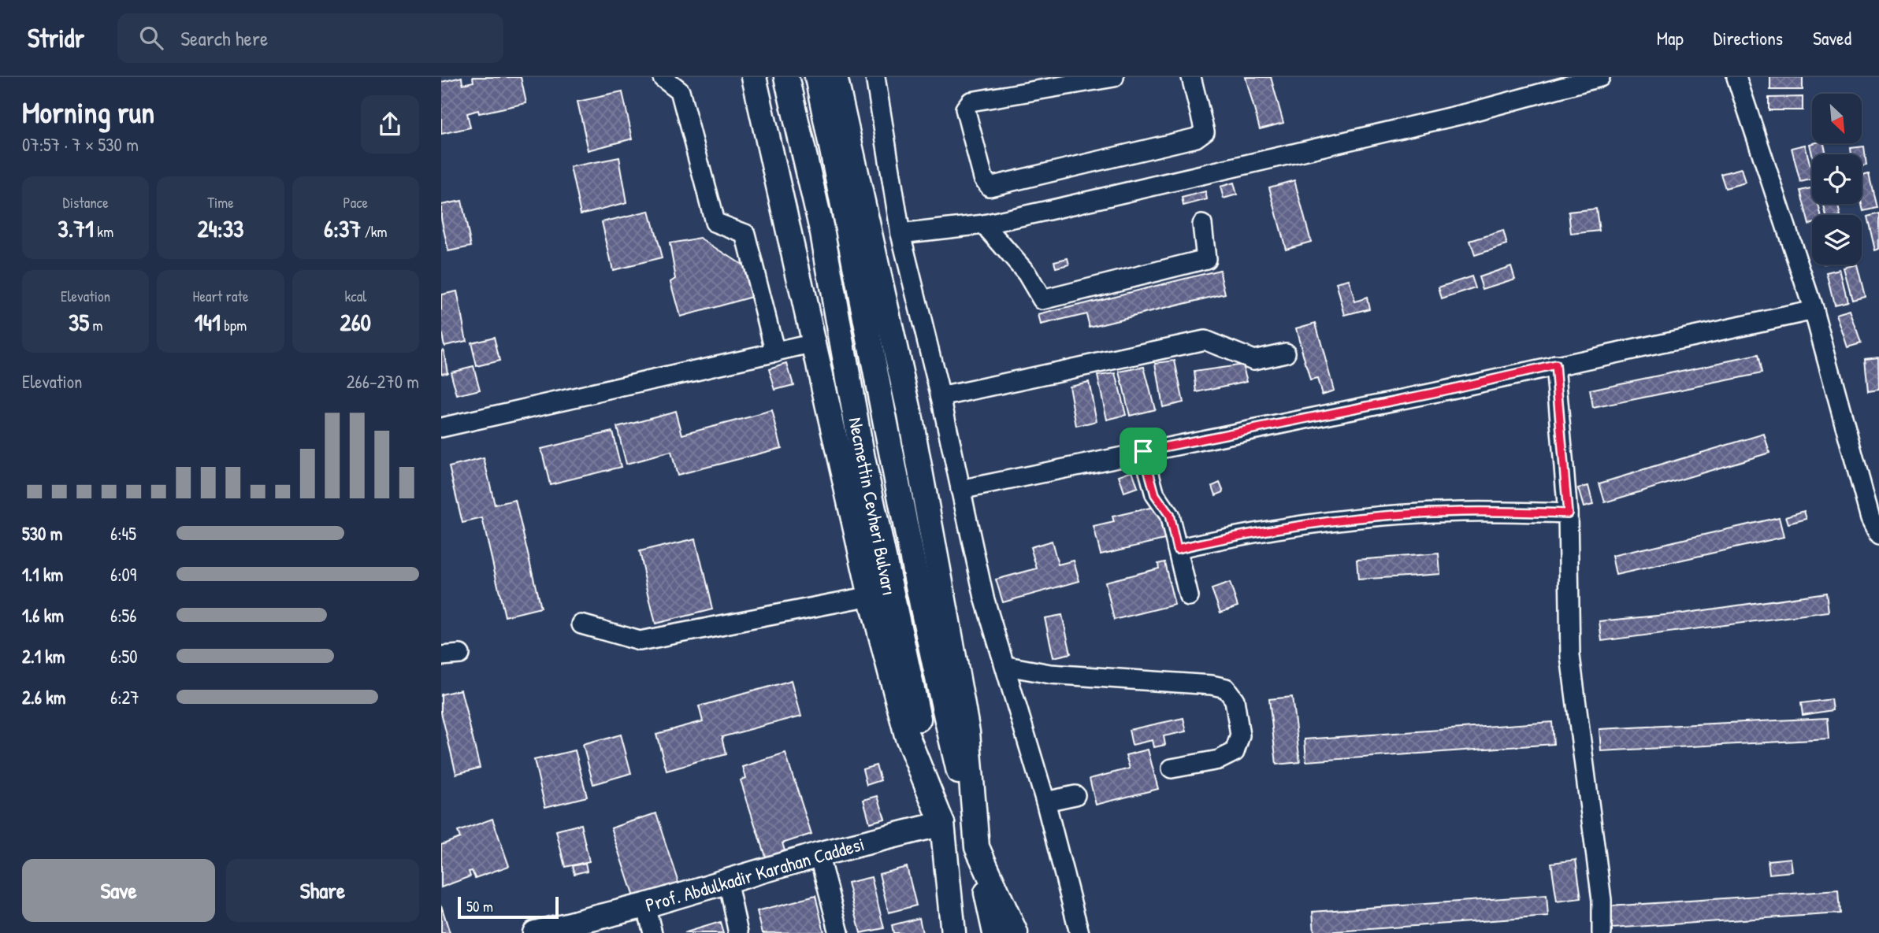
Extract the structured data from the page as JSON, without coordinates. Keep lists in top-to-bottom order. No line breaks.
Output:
{"streets":{"main road":["Necmettin Cevheri Bulvarı","Prof. Abdulkadir Karahan Caddesi"]},"crossings":[["Necmettin Cevheri Bulvarı","Prof. Abdulkadir Karahan Caddesi"]],"scale_bar":"50 m","north":"bottom right","page":{"header":"Stridr","search":"Search here","nav":["Map","Directions","Saved"],"heading":["Morning run","07:57 · 7 × 530 m"],"stats":[["Distance","3.71 km"],["Time","24:33"],["Pace","6:37 /km"],["Elevation","35 m"],["Heart rate","141 bpm"],["kcal","260"]],"chart":["Elevation","266–270 m"],"list":[{"name":"530 m","note":"6:45"},{"name":"1.1 km","note":"6:09"},{"name":"1.6 km","note":"6:56"},{"name":"2.1 km","note":"6:50"},{"name":"2.6 km","note":"6:27"}],"buttons":["Save","Share"],"scale":"50 m"}}
